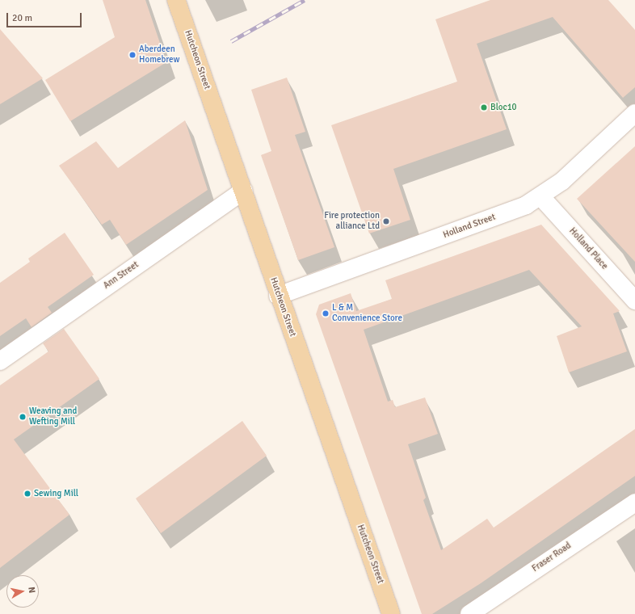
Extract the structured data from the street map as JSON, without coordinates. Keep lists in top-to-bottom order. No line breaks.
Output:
{"streets":{"main road":["Hutcheon Street"],"street":["Holland Street","Holland Place","Ann Street","Fraser Road"]},"crossings":[["Hutcheon Street","Holland Street"],["Hutcheon Street","Ann Street"],["Holland Street","Holland Place"]],"places":["Aberdeen Homebrew","Bloc10","Fire protection alliance Ltd","L & M Convenience Store","Weaving and Wefting Mill","Sewing Mill"],"scale_bar":"20 m","north":"right"}
